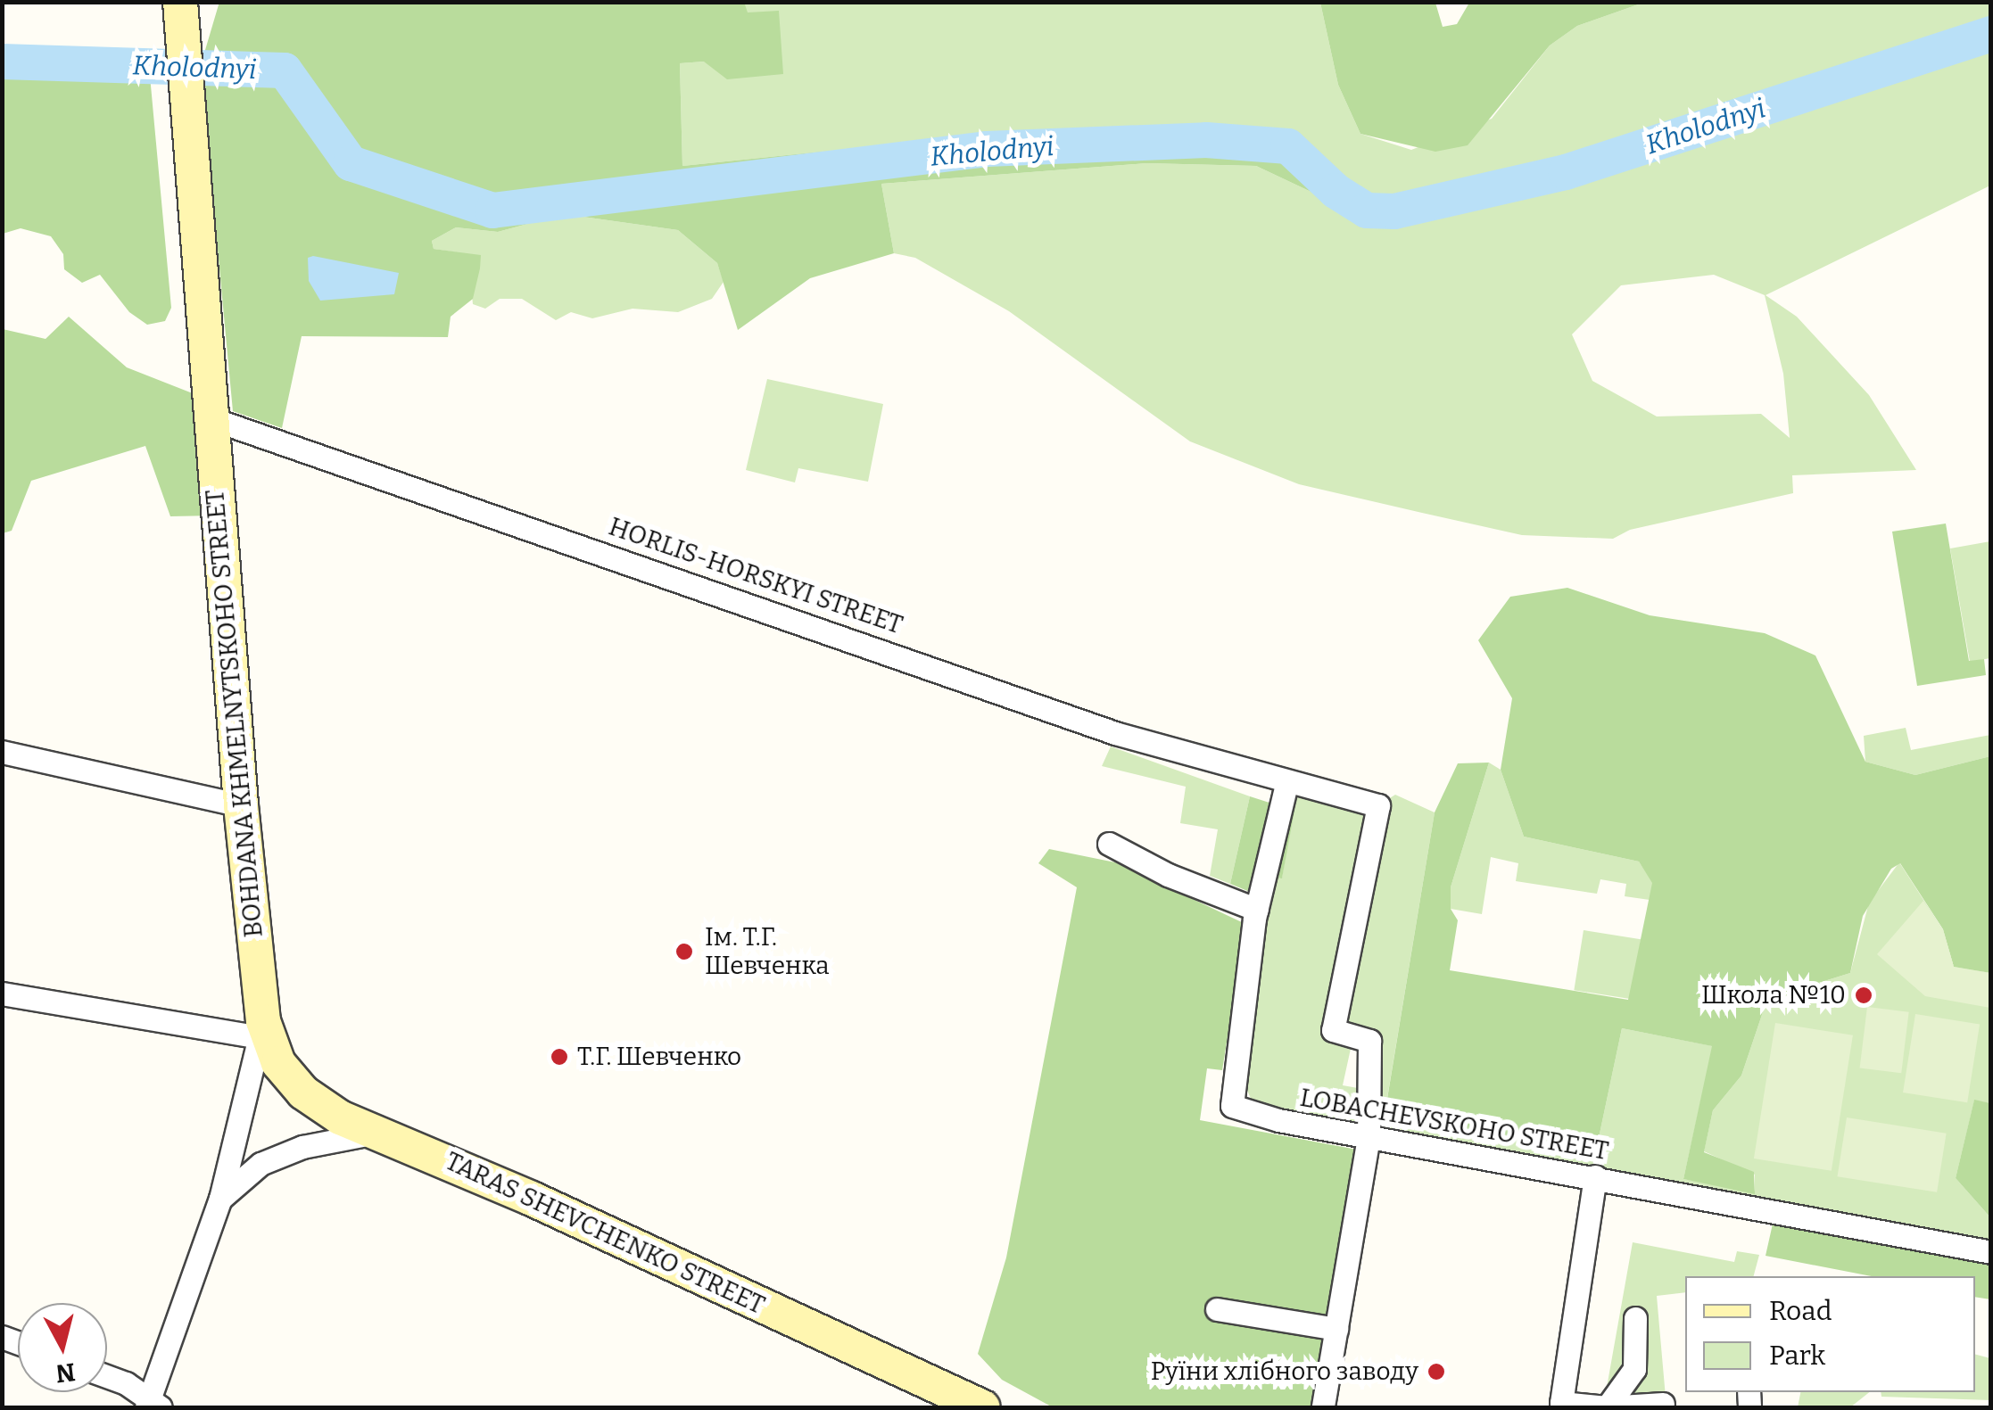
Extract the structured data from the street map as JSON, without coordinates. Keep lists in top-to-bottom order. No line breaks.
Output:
{"streets":{"main road":["BOHDANA KHMELNYTSKOHO STREET","TARAS SHEVCHENKO STREET"],"street":["HORLIS-HORSKYI STREET","LOBACHEVSKOHO STREET"]},"crossings":[["HORLIS-HORSKYI STREET","BOHDANA KHMELNYTSKOHO STREET"],["HORLIS-HORSKYI STREET","LOBACHEVSKOHO STREET"],["BOHDANA KHMELNYTSKOHO STREET","TARAS SHEVCHENKO STREET"]],"water":["Kholodnyi"],"places":["Ім. Т.Г. Шевченка","Школа №10","Т.Г. Шевченко","Руїни хлібного заводу"],"legend":["Road","Park"],"north":"bottom"}
